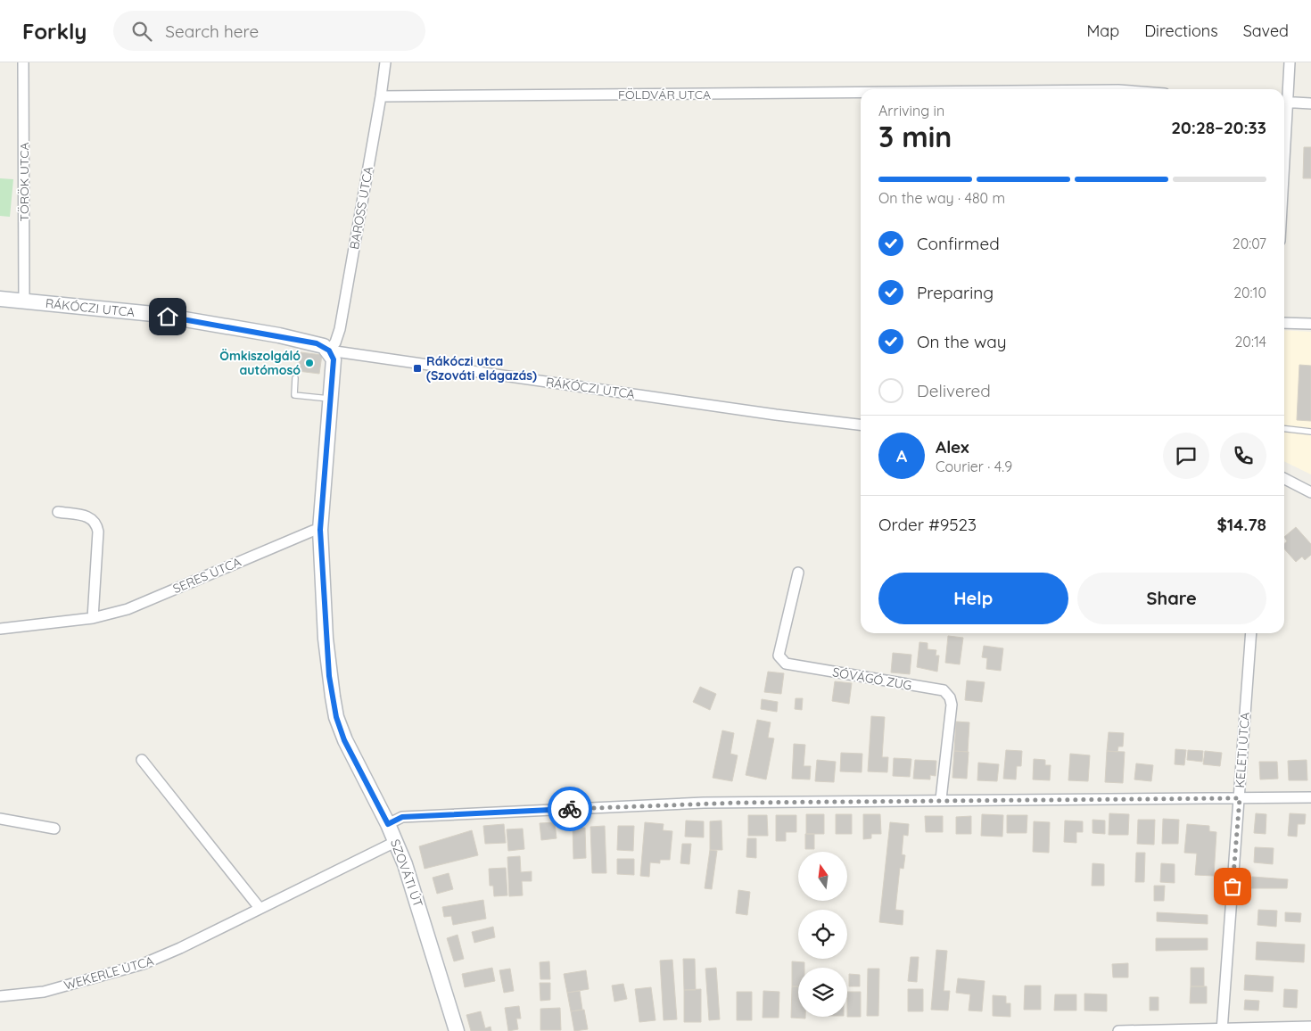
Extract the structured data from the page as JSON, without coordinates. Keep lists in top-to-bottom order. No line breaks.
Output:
{"streets":{"main road":["RÁKÓCZI UTCA","SZOVÁTI ÚT"],"street":["FÖLDVÁR UTCA","TÖRÖK UTCA","BAROSS UTCA","SERES UTCA","SÓVÁGÓ ZUG","KELETI UTCA","WEKERLE UTCA"]},"crossings":[["FÖLDVÁR UTCA","BAROSS UTCA"],["TÖRÖK UTCA","RÁKÓCZI UTCA"],["BAROSS UTCA","RÁKÓCZI UTCA"],["BAROSS UTCA","SZOVÁTI ÚT"],["RÁKÓCZI UTCA","SZOVÁTI ÚT"],["SERES UTCA","SZOVÁTI ÚT"],["SZOVÁTI ÚT","WEKERLE UTCA"]],"places":{"other":["Ömkiszolgáló autómosó"],"transit":["Rákóczi utca (Szováti elágazás)"]},"north":"top","page":{"header":"Forkly","search":"Search here","nav":["Map","Directions","Saved"],"heading":["3 min","Arriving in","20:28–20:33"],"panel":["Alex","Courier · 4.9","Order #9523","$14.78"],"bar":"On the way · 480 m","list":[["Confirmed","20:07"],["Preparing","20:10"],["On the way","20:14"],"Delivered"],"round":"A","buttons":["Help","Share"]}}
